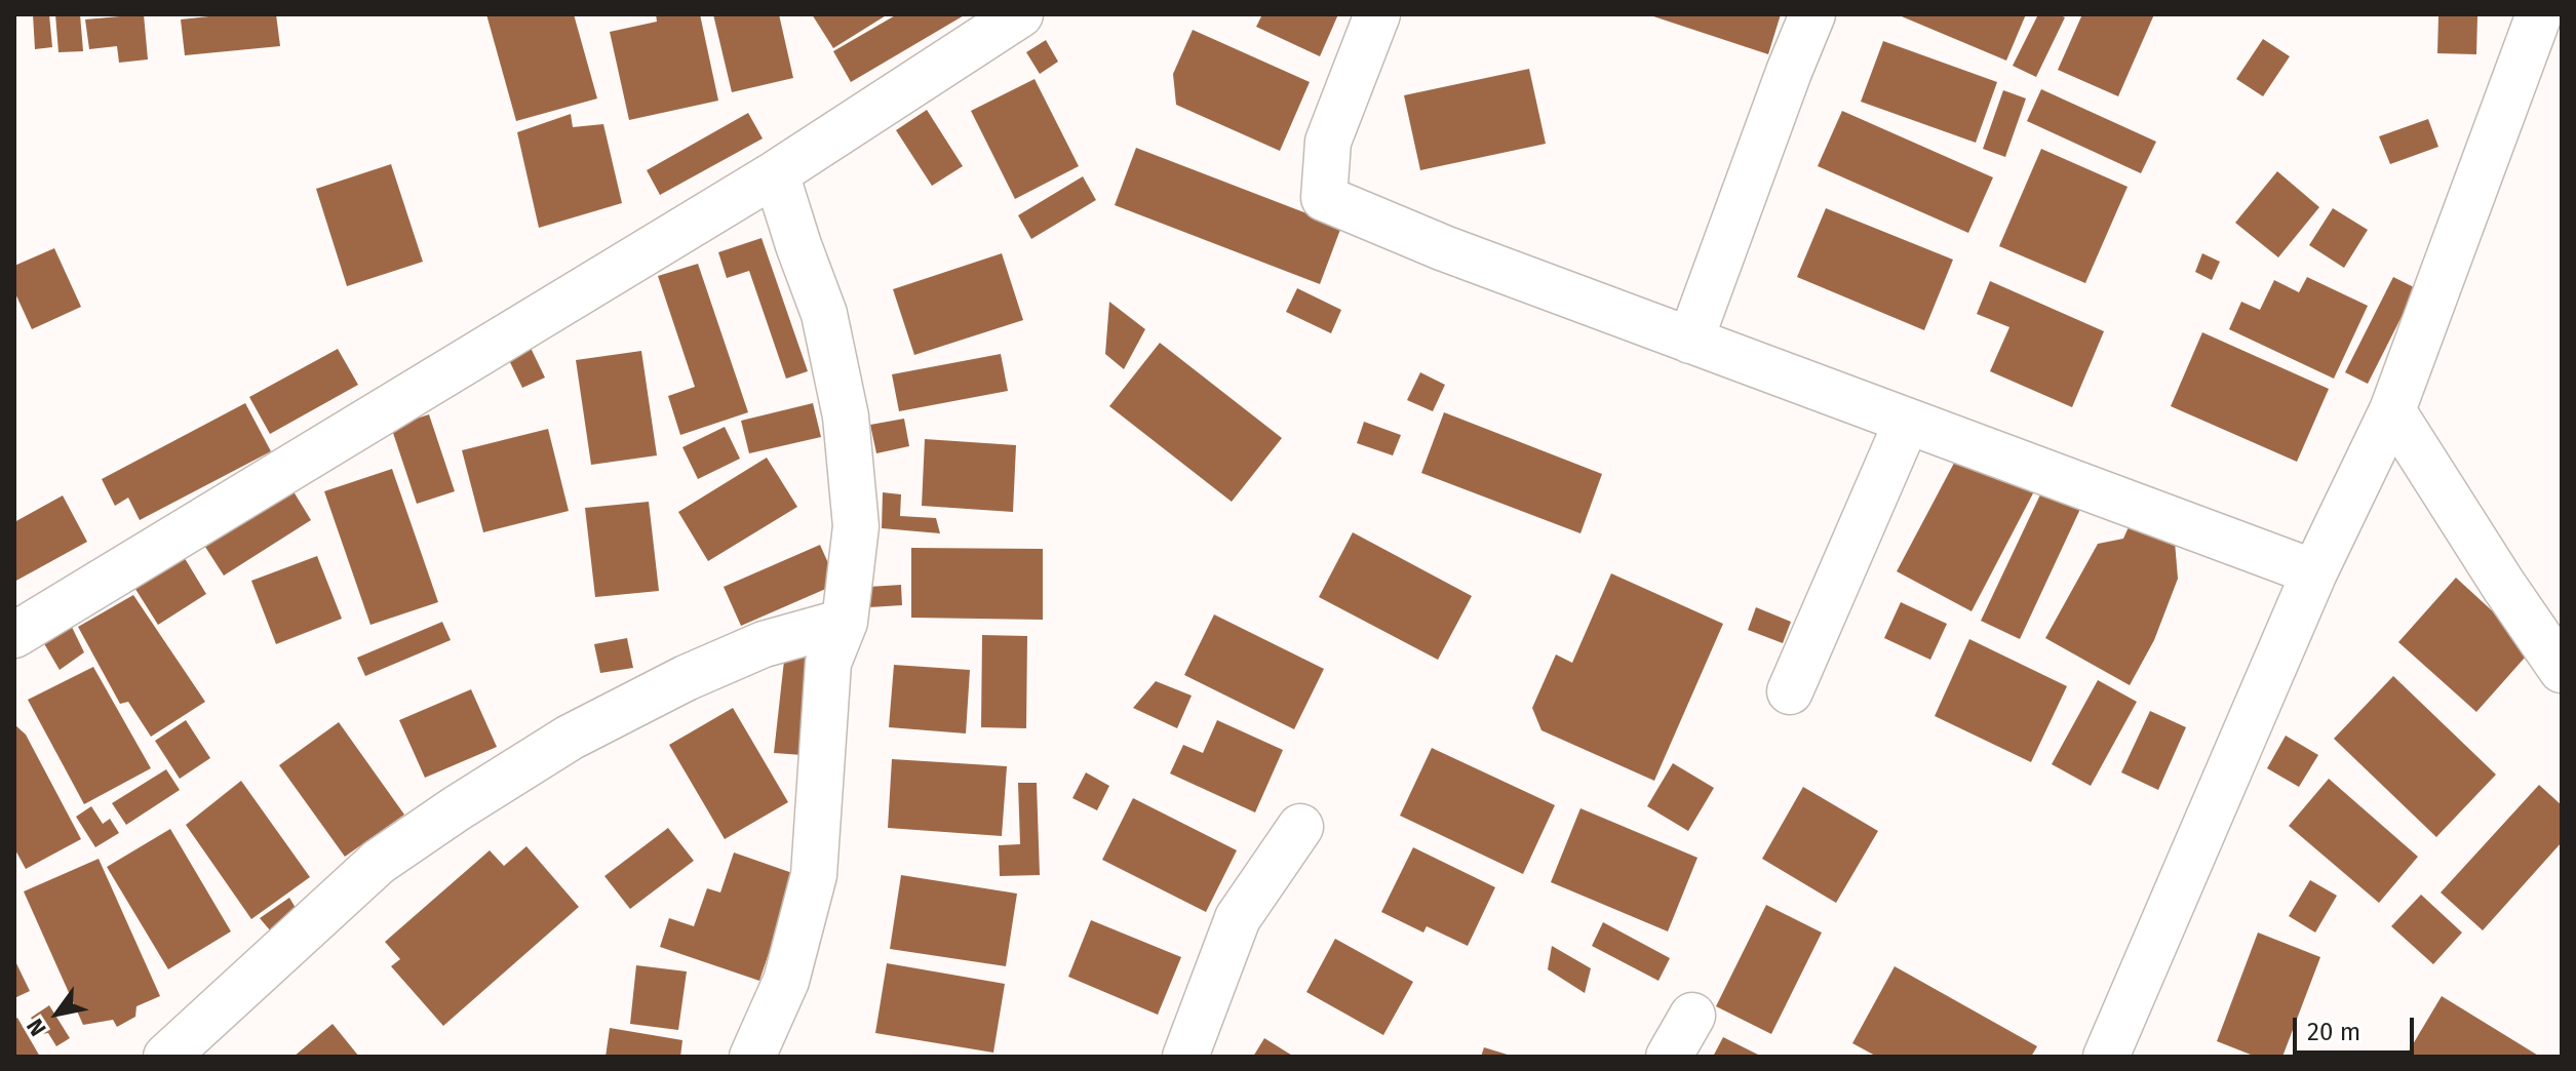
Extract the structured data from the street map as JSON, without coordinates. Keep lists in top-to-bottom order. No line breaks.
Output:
{"scale_bar":"20 m","north":"bottom left"}
